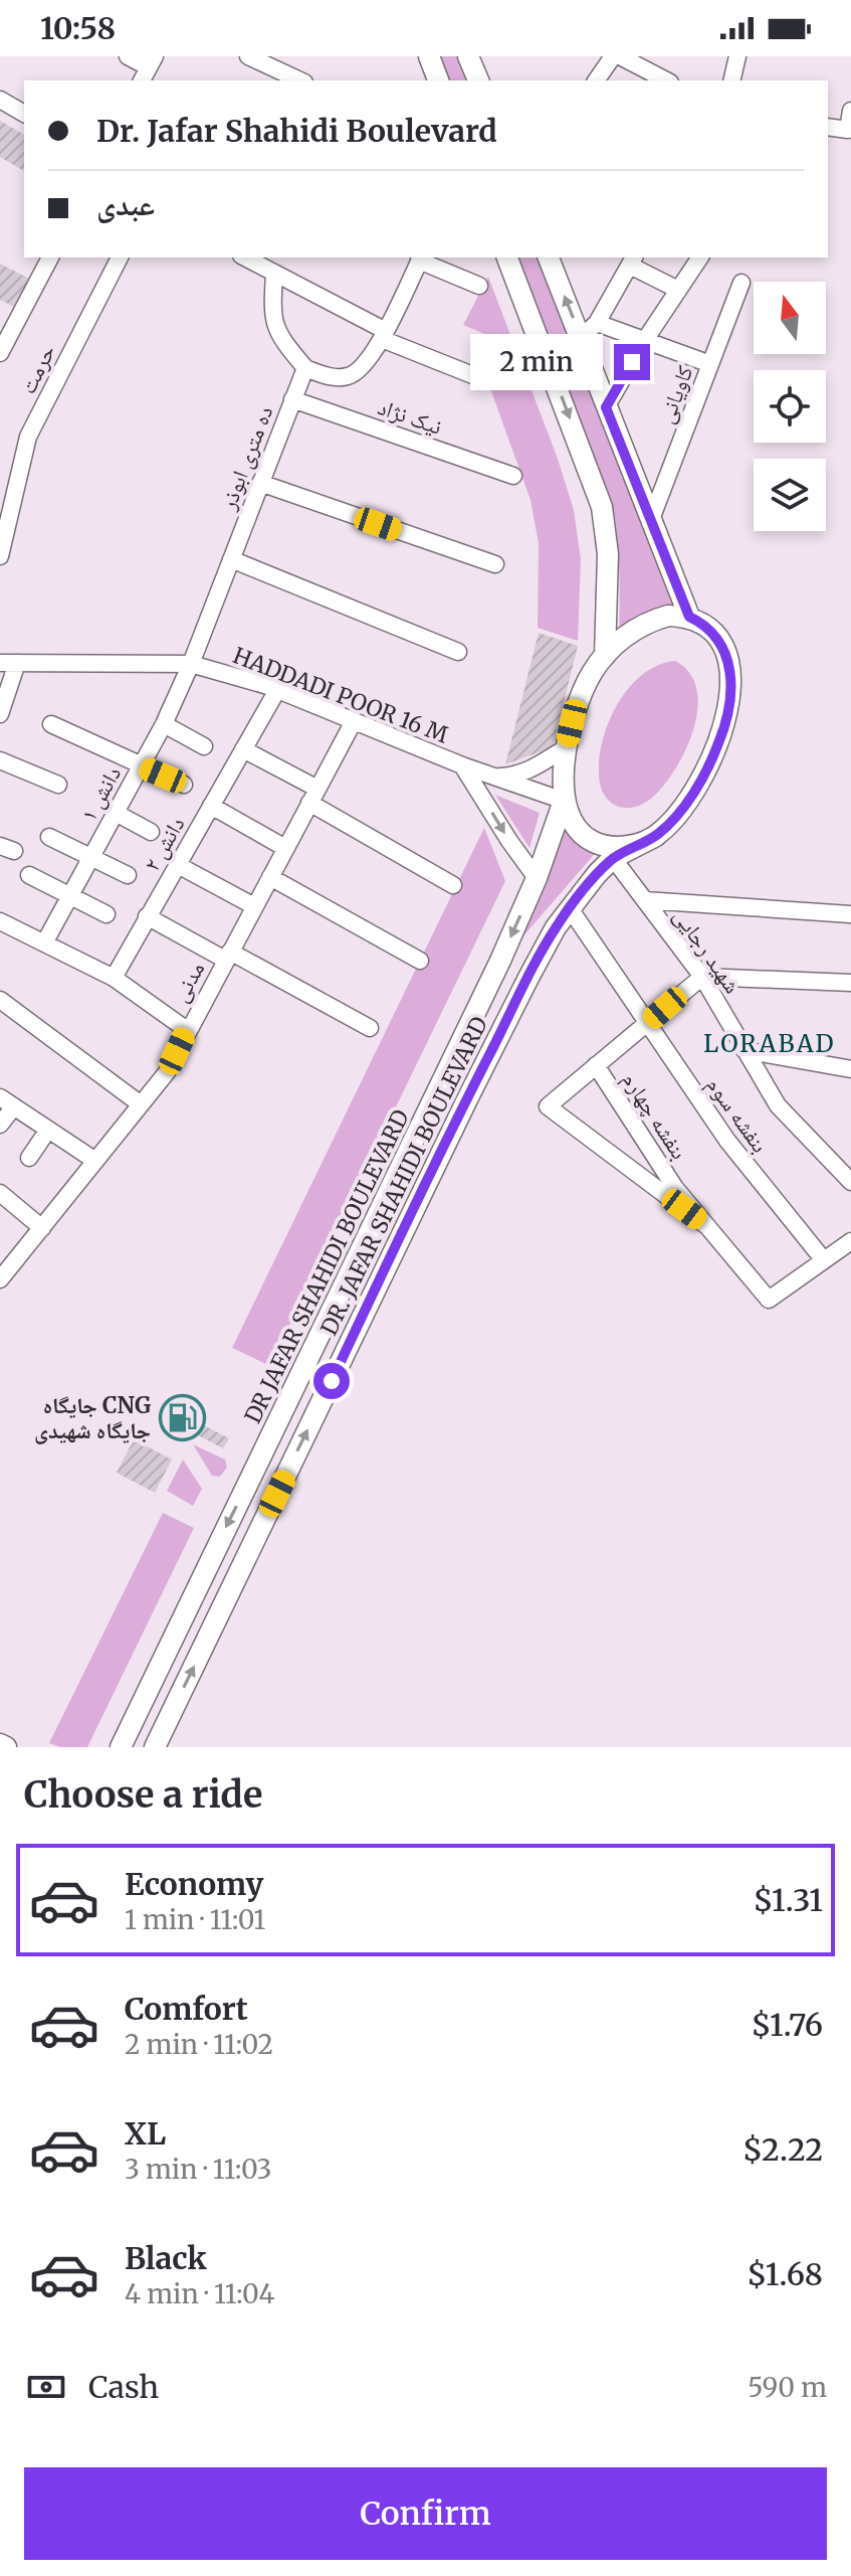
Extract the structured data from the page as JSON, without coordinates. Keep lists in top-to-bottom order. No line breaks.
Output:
{"streets":{"main road":["DR. JAFAR SHAHIDI BOULEVARD","DR JAFAR SHAHIDI BOULEVARD"],"street":["حرمت","کاویانی","نیک نژاد","ده متری ابوذر","HADDADI POOR 16 M","دانش ۱","دانش ۲","شهید رجایی","مدنی","بنفشه سوم","بنفشه چهارم"]},"crossings":[["نیک نژاد","ده متری ابوذر"],["ده متری ابوذر","HADDADI POOR 16 M"],["ده متری ابوذر","دانش ۱"],["HADDADI POOR 16 M","دانش ۱"],["HADDADI POOR 16 M","دانش ۲"],["HADDADI POOR 16 M","مدنی"],["HADDADI POOR 16 M","DR. JAFAR SHAHIDI BOULEVARD"],["HADDADI POOR 16 M","DR JAFAR SHAHIDI BOULEVARD"],["شهید رجایی","DR. JAFAR SHAHIDI BOULEVARD"],["بنفشه سوم","بنفشه چهارم"],["بنفشه سوم","DR. JAFAR SHAHIDI BOULEVARD"],["DR. JAFAR SHAHIDI BOULEVARD","DR JAFAR SHAHIDI BOULEVARD"]],"one_way":["DR. JAFAR SHAHIDI BOULEVARD","DR JAFAR SHAHIDI BOULEVARD"],"districts":["LORABAD"],"places":{"fuel station":["جایگاه CNG جایگاه شهیدی"]},"north":"top","page":{"status":"10:58","banner":["Dr. Jafar Shahidi Boulevard","عبدی"],"bubble":"2 min","heading":"Choose a ride","list":[{"name":"Economy","note":"1 min · 11:01","value":"$1.31"},{"name":"Comfort","note":"2 min · 11:02","value":"$1.76"},{"name":"XL","note":"3 min · 11:03","value":"$2.22"},{"name":"Black","note":"4 min · 11:04","value":"$1.68"}],"pay":["Cash","590 m"],"buttons":"Confirm"}}
